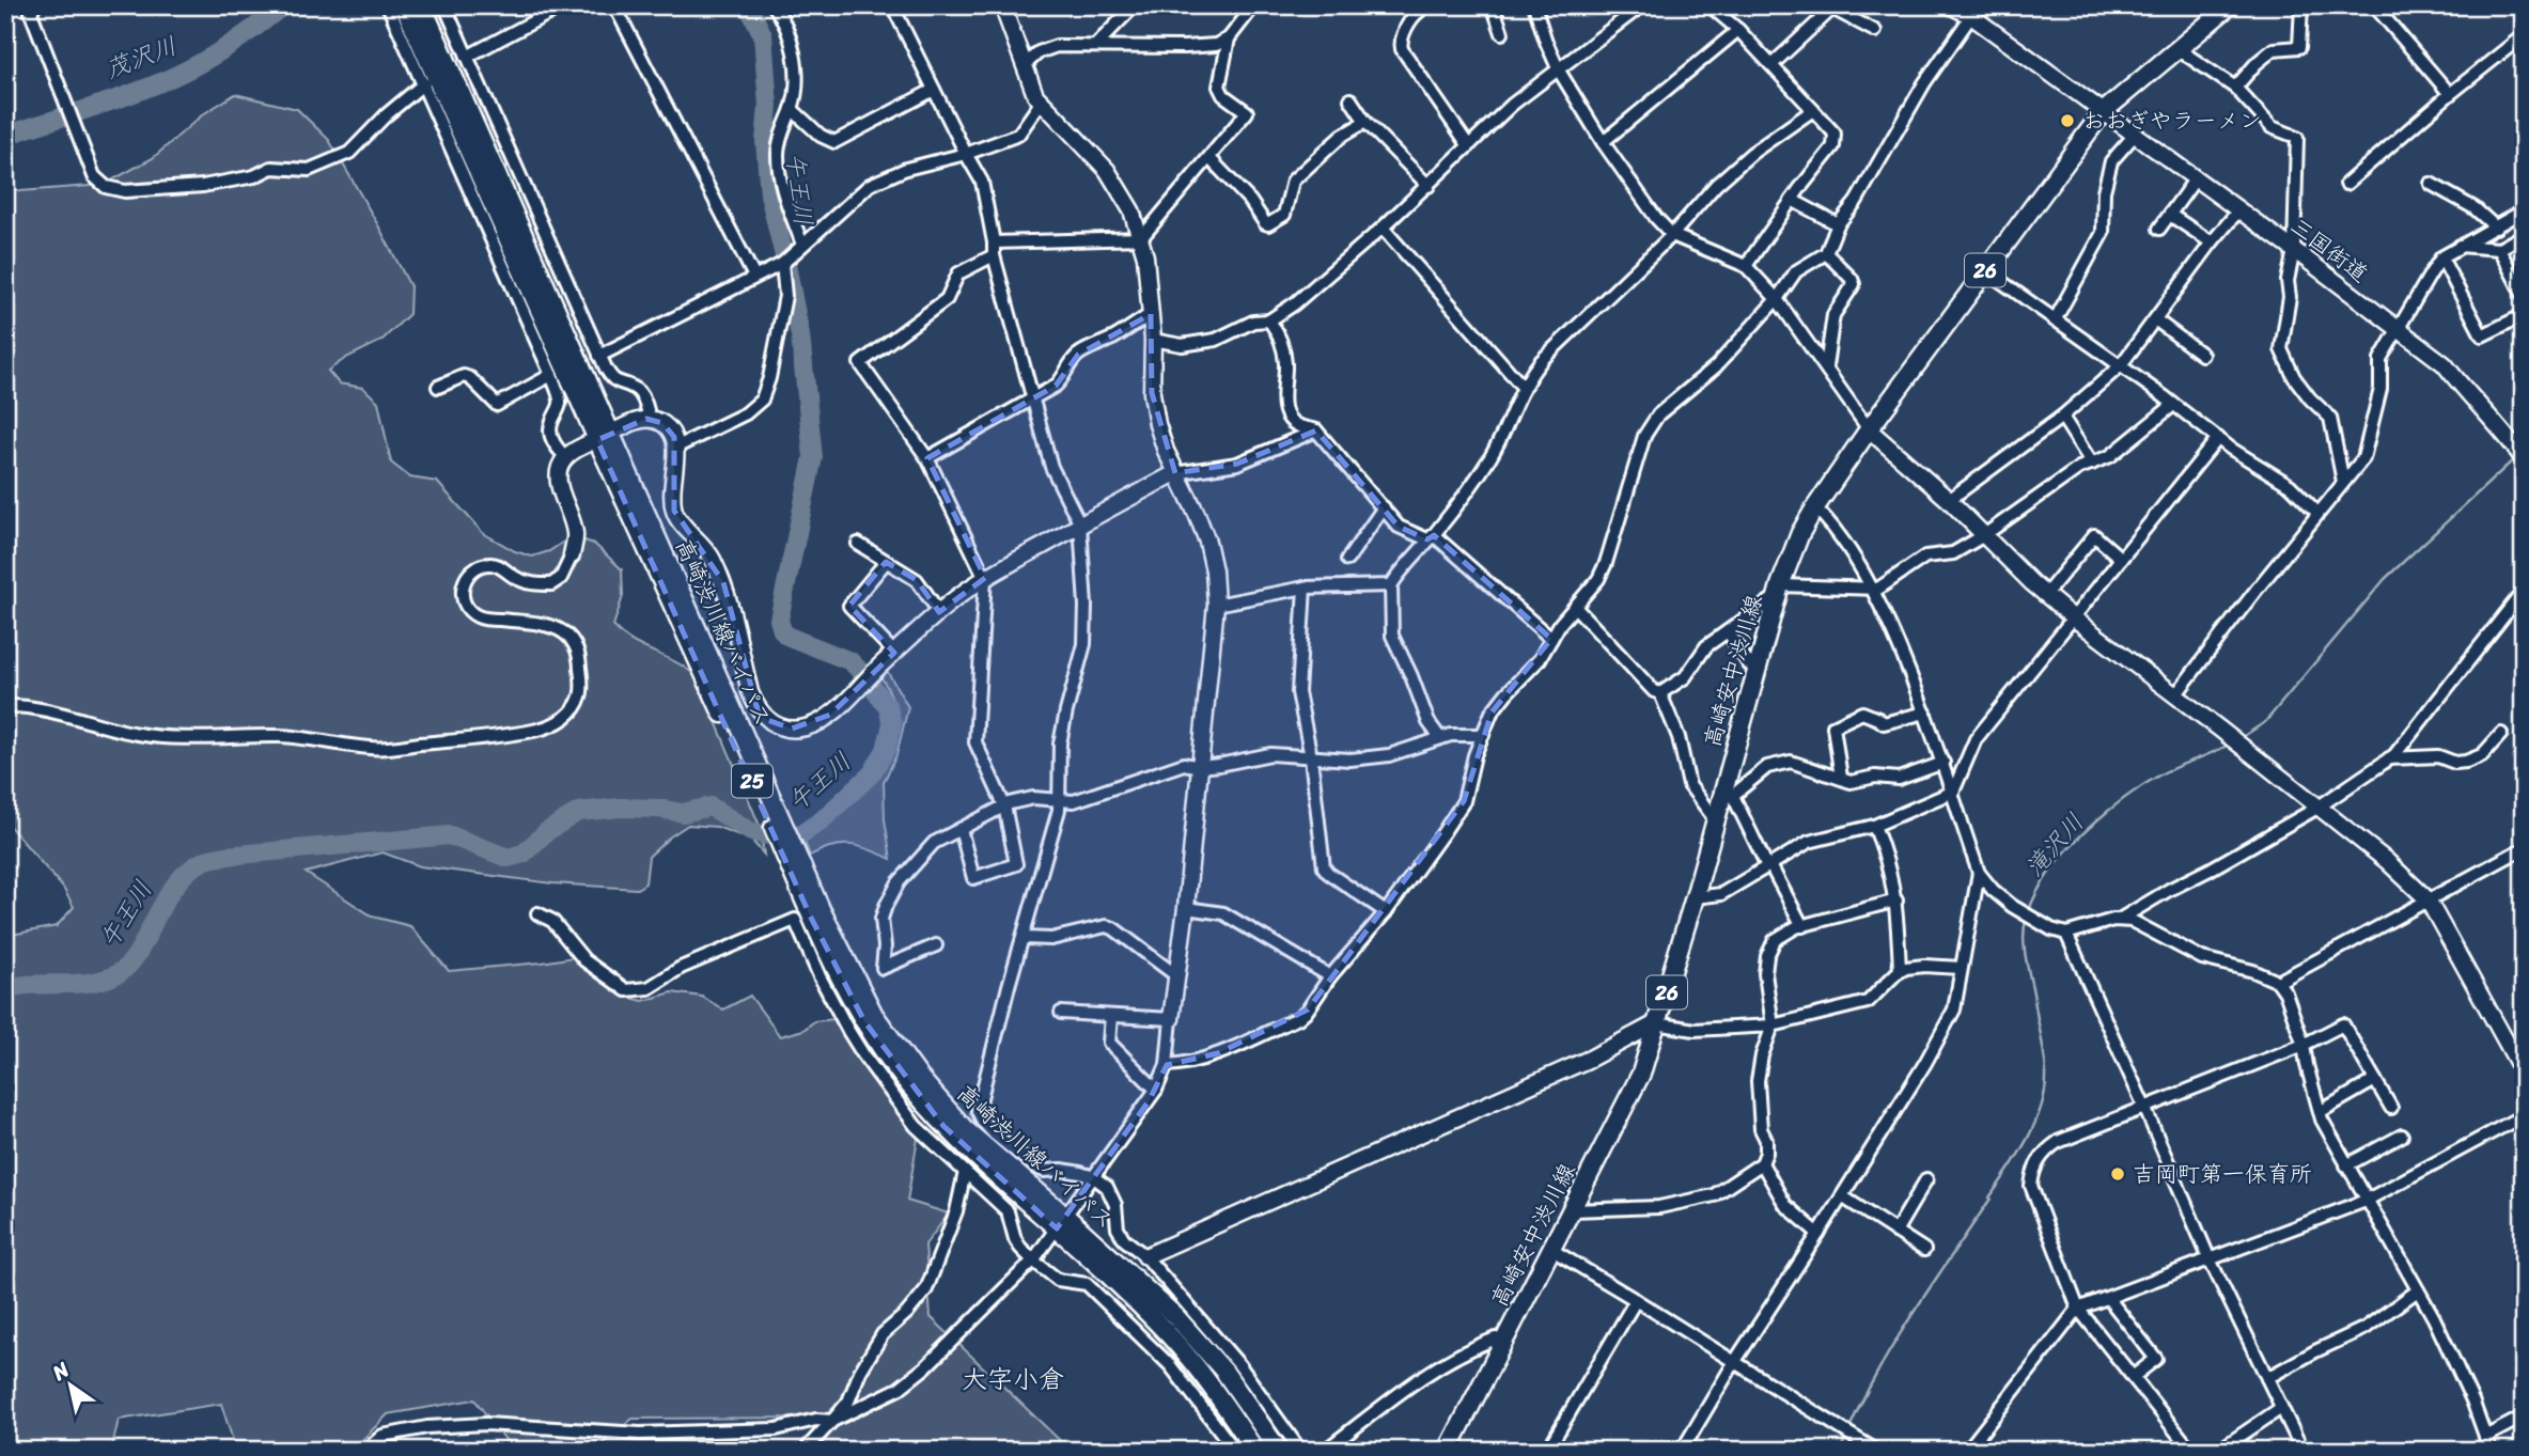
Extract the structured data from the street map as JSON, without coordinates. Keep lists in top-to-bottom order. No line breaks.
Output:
{"streets":{"main road":["26","高崎渋川線バイパス","高崎安中渋川線","25"],"street":["三国街道"]},"crossings":[["三国街道","高崎安中渋川線"]],"districts":["大字小倉"],"water":["茂沢川","午王川","滝沢川"],"places":["おおぎやラーメン","吉岡町第一保育所"],"north":"top left"}
